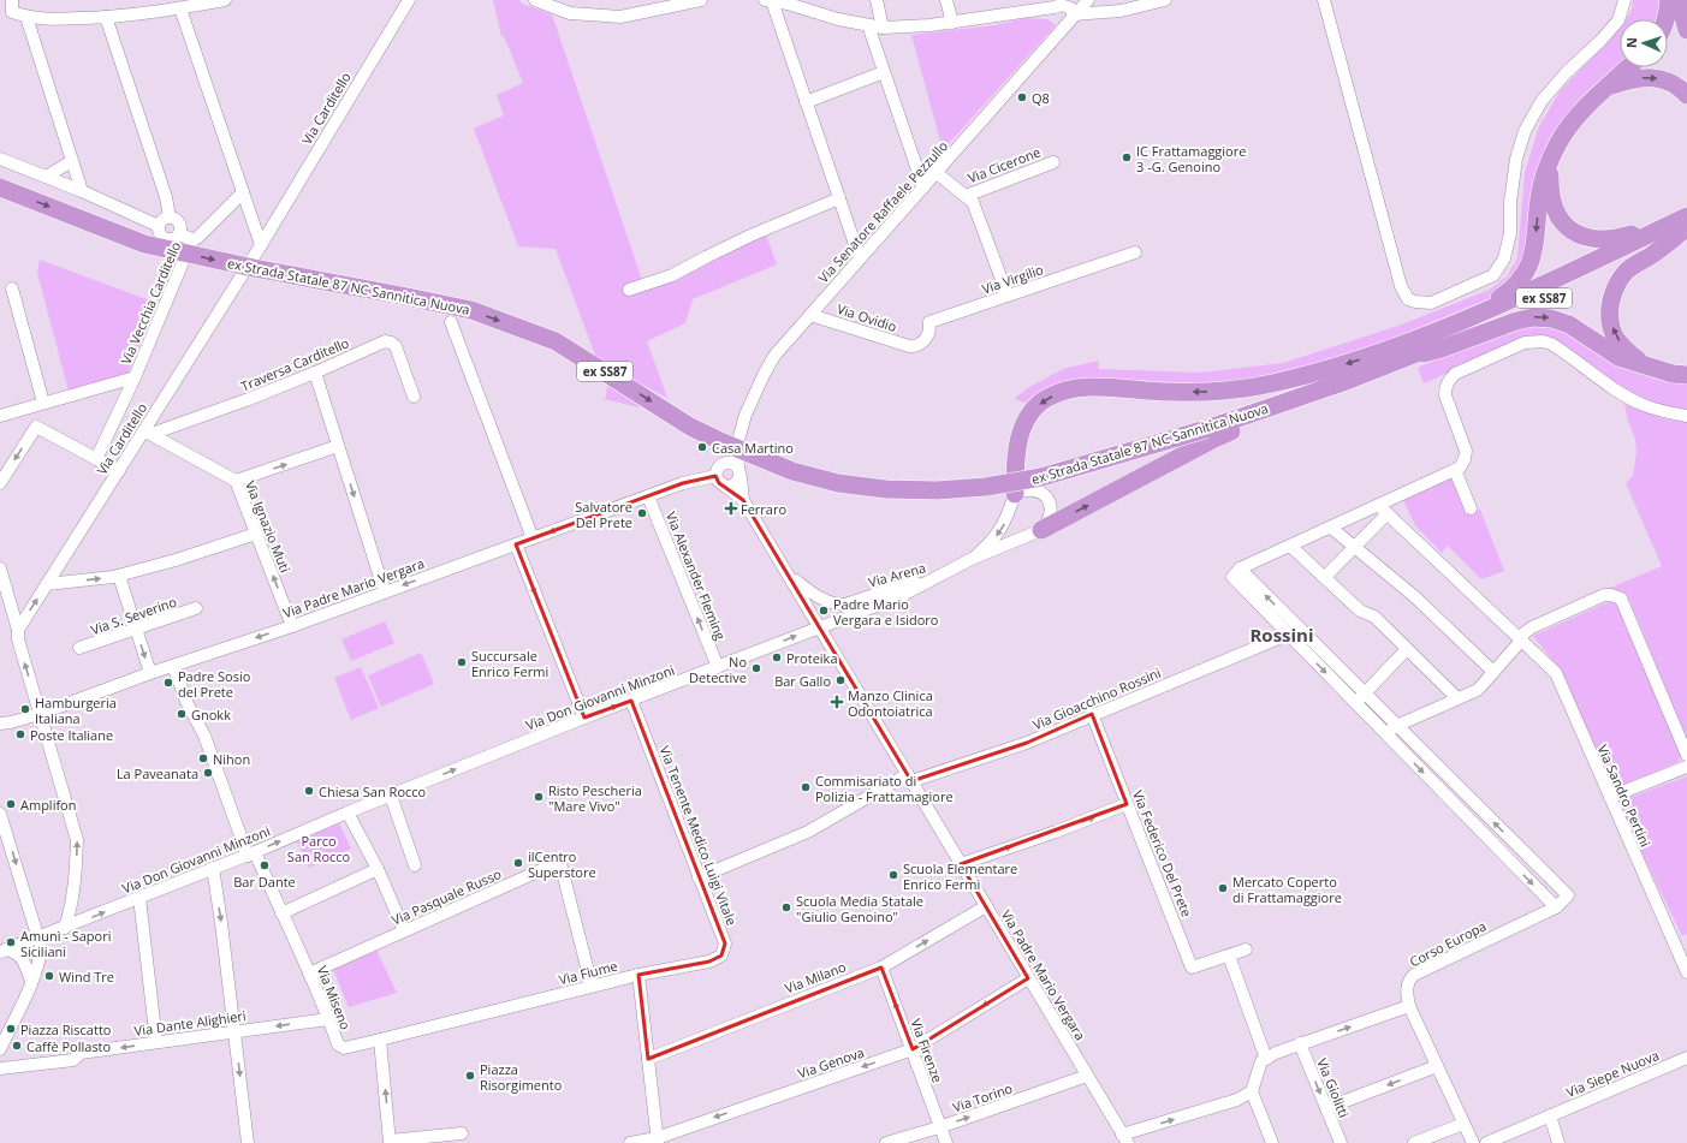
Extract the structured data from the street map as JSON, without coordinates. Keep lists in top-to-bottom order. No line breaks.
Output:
{"streets":{"highway":["ex Strada Statale 87 NC Sannitica Nuova","ex SS87"],"street":["Via Carditello","Via Cicerone","Via Senatore Raffaele Pezzullo","Via Virgilio","Via Vecchia Carditello","Via Ovidio","Traversa Carditello","Via Ignazio Muti","Via Arena","Via Alexander Fleming","Via Padre Mario Vergara","Via S. Severino","Via Don Giovanni Minzoni","Via Gioacchino Rossini","Via Sandro Pertini","Via Tenente Medico Luigi Vitale","Via Federico Del Prete","Via Pasquale Russo","Corso Europa","Via Fiume","Via Milano","Via Miseno","Via Dante Alighieri","Via Firenze","Via Genova","Via Siepe Nuova","Via Giolitti","Via Torino"]},"crossings":[["Via Carditello","Traversa Carditello"],["Via Carditello","Via Ignazio Muti"],["Via Senatore Raffaele Pezzullo","Via Ovidio"],["Via Senatore Raffaele Pezzullo","Via Padre Mario Vergara"],["Via Virgilio","Via Ovidio"],["Traversa Carditello","Via Ignazio Muti"],["Via Ignazio Muti","Via Padre Mario Vergara"],["Via Arena","Via Padre Mario Vergara"],["Via Arena","Via Don Giovanni Minzoni"],["Via Alexander Fleming","Via Padre Mario Vergara"],["Via Alexander Fleming","Via Don Giovanni Minzoni"],["Via Padre Mario Vergara","Via Don Giovanni Minzoni"],["Via Padre Mario Vergara","Via Gioacchino Rossini"],["Via Padre Mario Vergara","Via Milano"],["Via Padre Mario Vergara","Via Miseno"],["Via Padre Mario Vergara","Via Genova"],["Via Padre Mario Vergara","Via Torino"],["Via Don Giovanni Minzoni","Via Tenente Medico Luigi Vitale"],["Via Don Giovanni Minzoni","Via Miseno"],["Via Gioacchino Rossini","Via Tenente Medico Luigi Vitale"],["Via Gioacchino Rossini","Via Federico Del Prete"],["Via Tenente Medico Luigi Vitale","Via Fiume"],["Via Pasquale Russo","Via Fiume"],["Via Pasquale Russo","Via Miseno"],["Via Fiume","Via Miseno"],["Via Milano","Via Firenze"],["Via Miseno","Via Dante Alighieri"],["Via Firenze","Via Genova"],["Via Firenze","Via Torino"]],"one_way":["ex Strada Statale 87 NC Sannitica Nuova","Via Alexander Fleming","Via Don Giovanni Minzoni","Via Dante Alighieri","Via Firenze","Via Genova","Via Torino"],"districts":["Rossini"],"parks":["Parco San Rocco"],"places":{"other":["Q8","IC Frattamaggiore 3 -G. Genoino","Casa Martino","Salvatore Del Prete","Padre Mario Vergara e Isidoro","Proteika","Succursale Enrico Fermi","No Detective","Bar Gallo","Padre Sosio del Prete","Hamburgeria Italiana","Gnokk","Poste Italiane","Nihon","La Paveanata","Commisariato di Polizia - Frattamagiore","Chiesa San Rocco","Risto Pescheria \"Mare Vivo\"","Amplifon","ilCentro Superstore","Bar Dante","Scuola Elementare Enrico Fermi","Mercato Coperto di Frattamaggiore","Scuola Media Statale \"Giulio Genoino\"","Amunì - Sapori Siciliani","Wind Tre","Piazza Riscatto","Caffè Pollasto","Piazza Risorgimento"],"health":["Ferraro","Manzo Clinica Odontoiatrica"]},"north":"left"}
